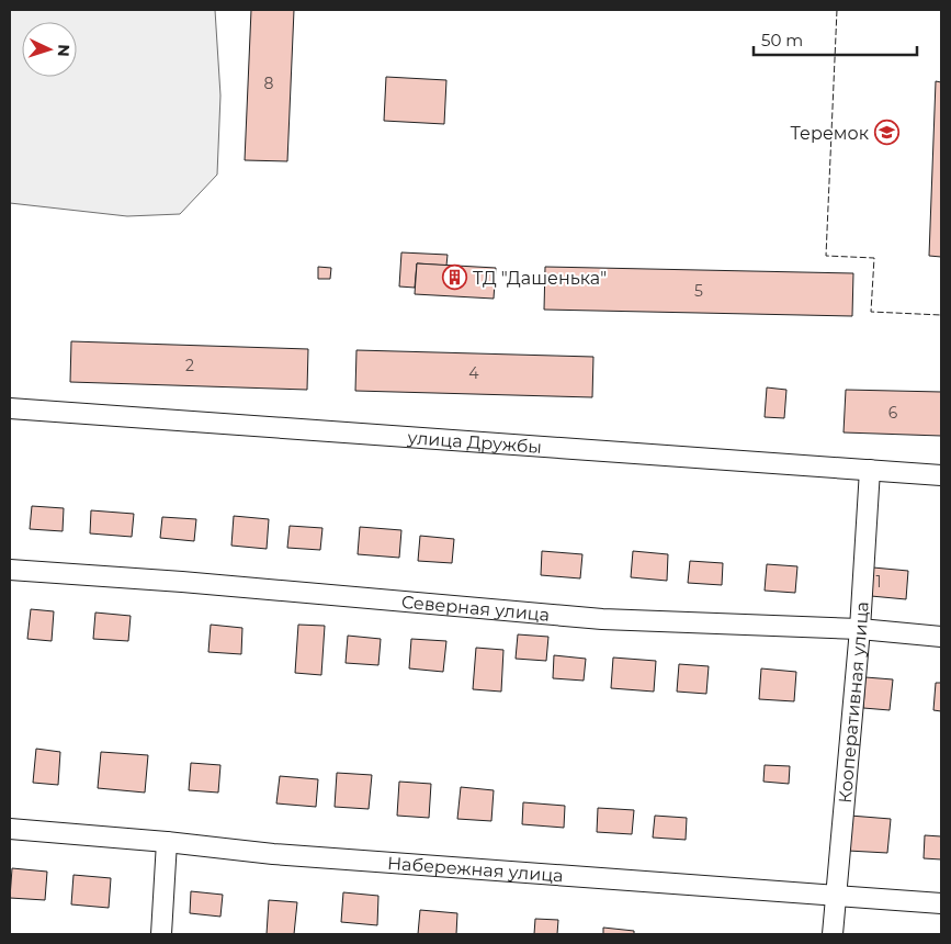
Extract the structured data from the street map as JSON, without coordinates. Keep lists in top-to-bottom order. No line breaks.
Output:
{"streets":{"street":["улица Дружбы","Северная улица","Кооперативная улица","Набережная улица"]},"crossings":[["улица Дружбы","Кооперативная улица"],["Северная улица","Кооперативная улица"],["Кооперативная улица","Набережная улица"]],"places":{"school or university":["Теремок"],"building":["ТД \"Дашенька\""]},"house_numbers":["8","5","2","4","6","1"],"scale_bar":"50 m","north":"right"}
